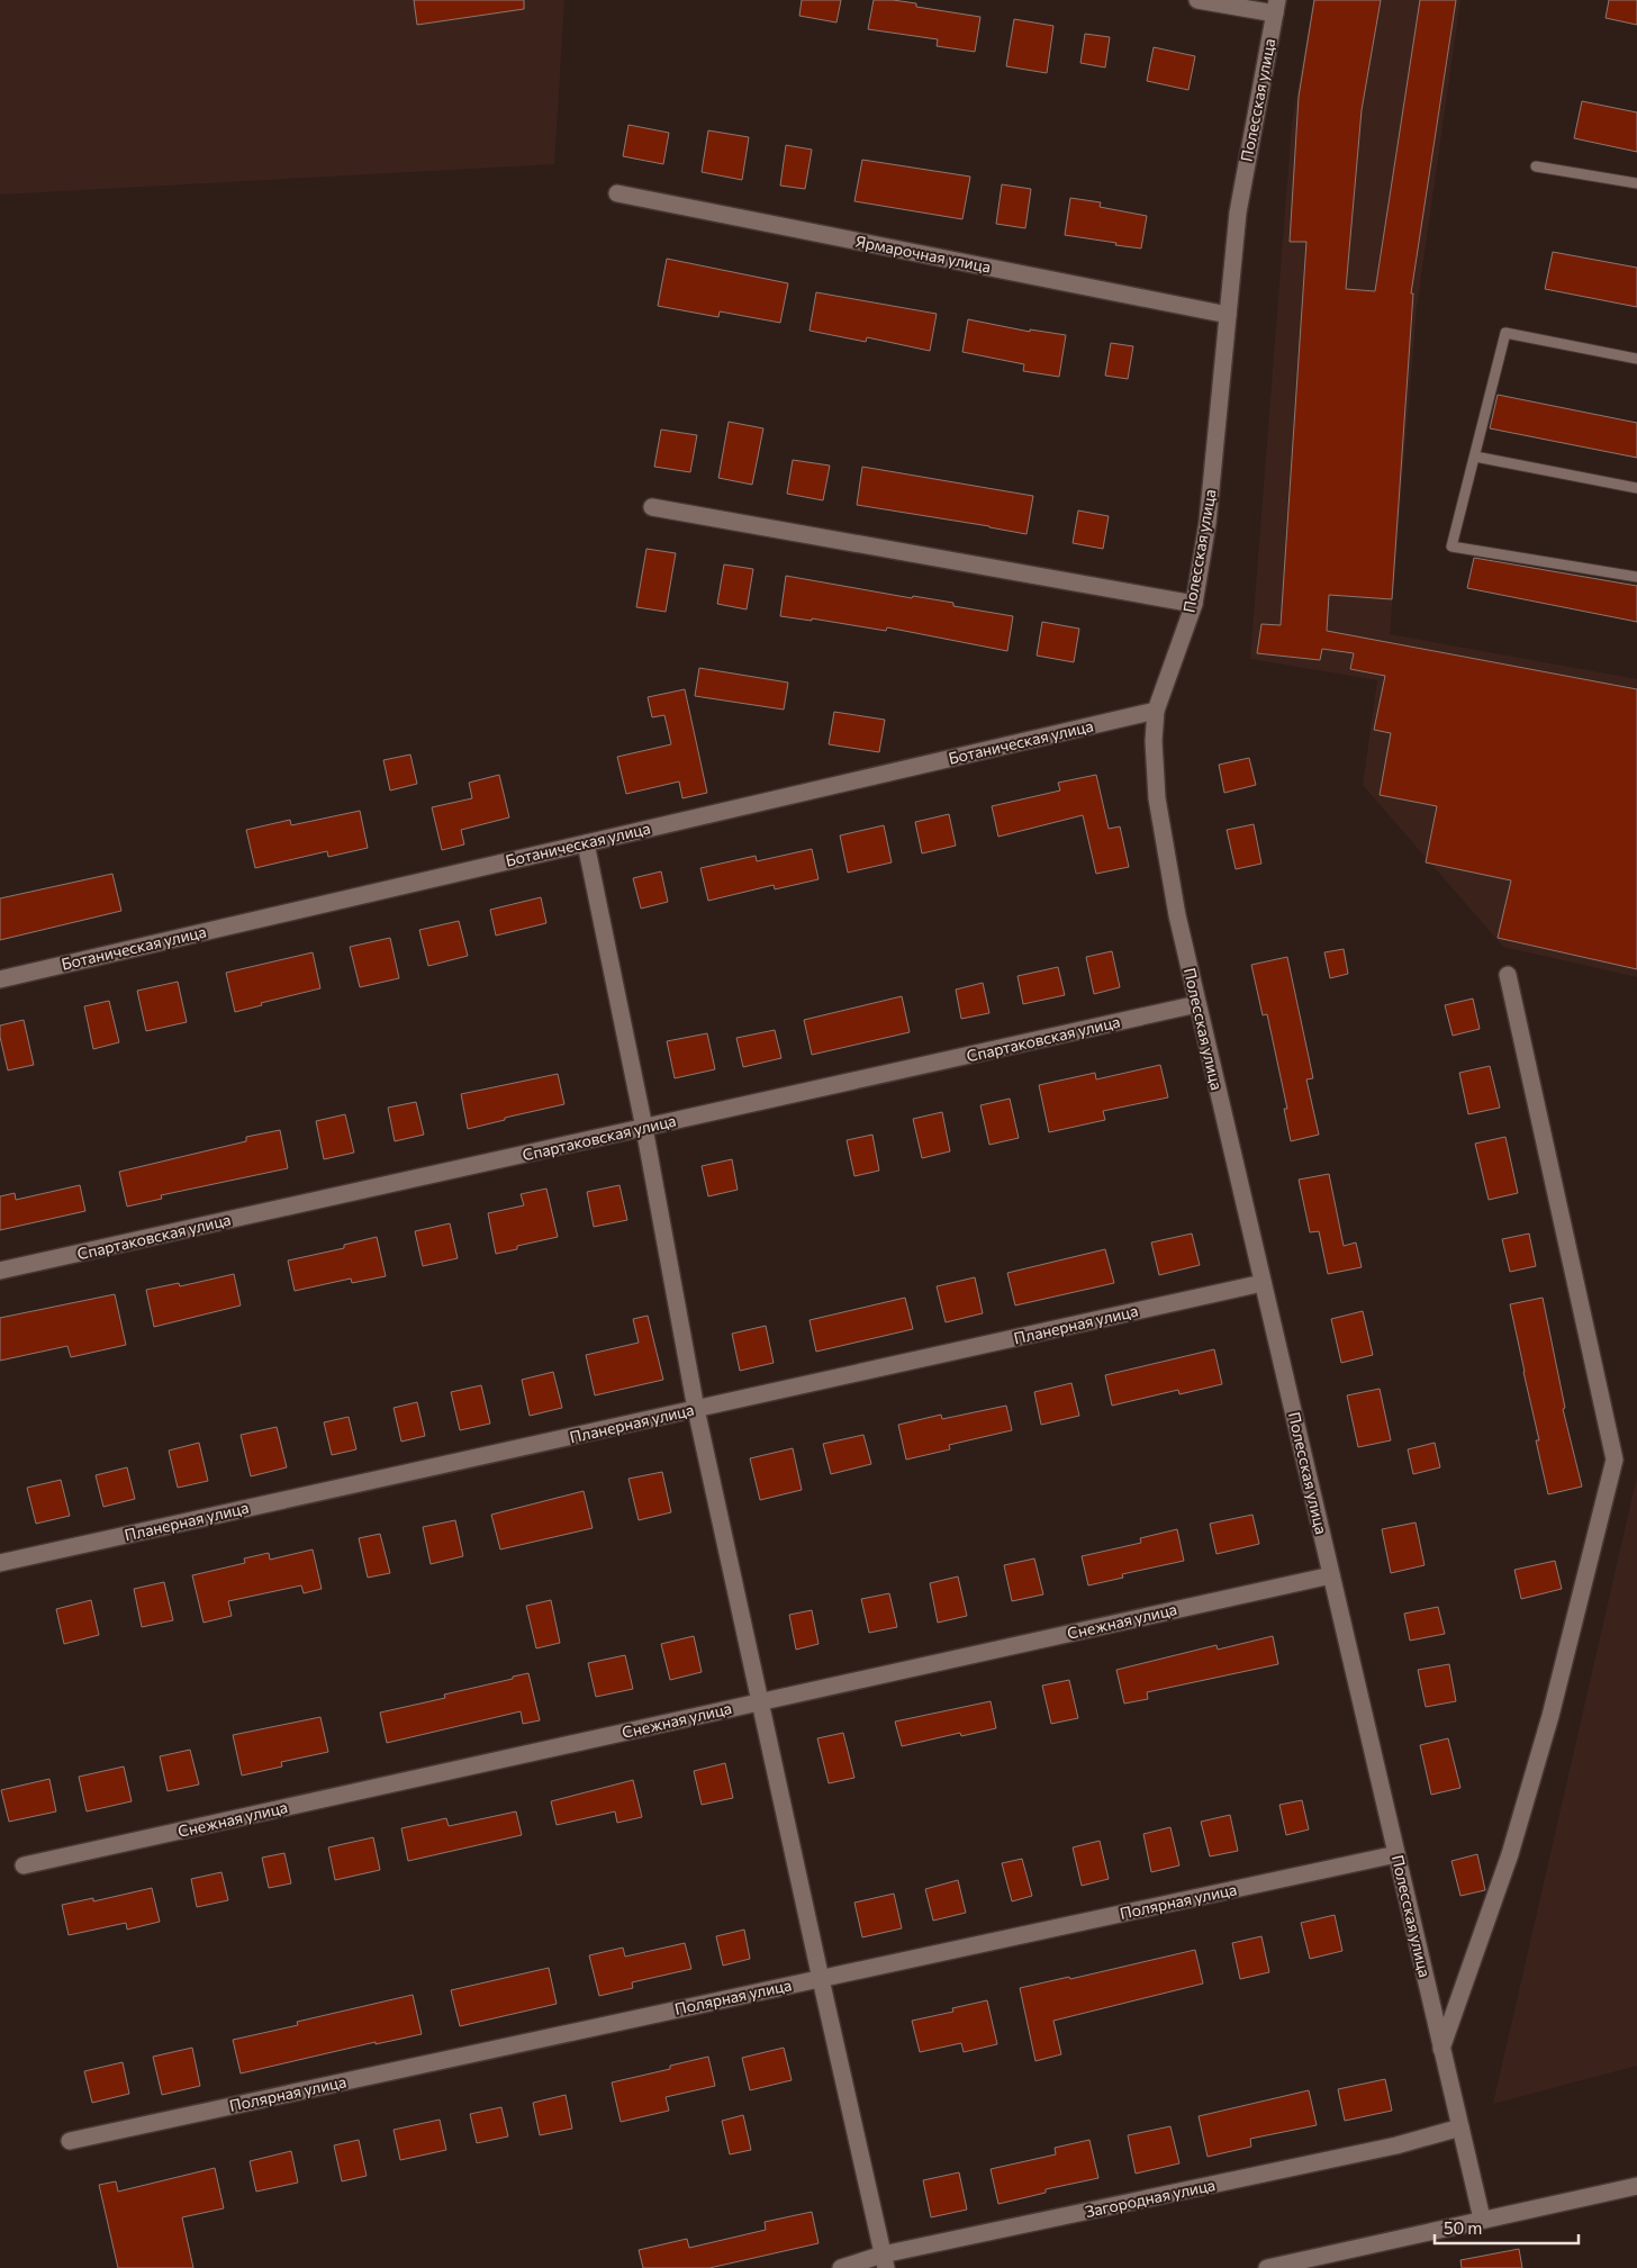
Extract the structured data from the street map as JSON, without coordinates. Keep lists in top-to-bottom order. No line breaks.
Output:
{"streets":{"street":["Полесская улица","Ярмарочная улица","Ботаническая улица","Спартаковская улица","Планерная улица","Снежная улица","Полярная улица","Загородная улица"]},"crossings":[["Полесская улица","Ярмарочная улица"],["Полесская улица","Ботаническая улица"],["Полесская улица","Спартаковская улица"],["Полесская улица","Планерная улица"],["Полесская улица","Снежная улица"],["Полесская улица","Полярная улица"],["Полесская улица","Загородная улица"]],"scale_bar":"50 m"}
